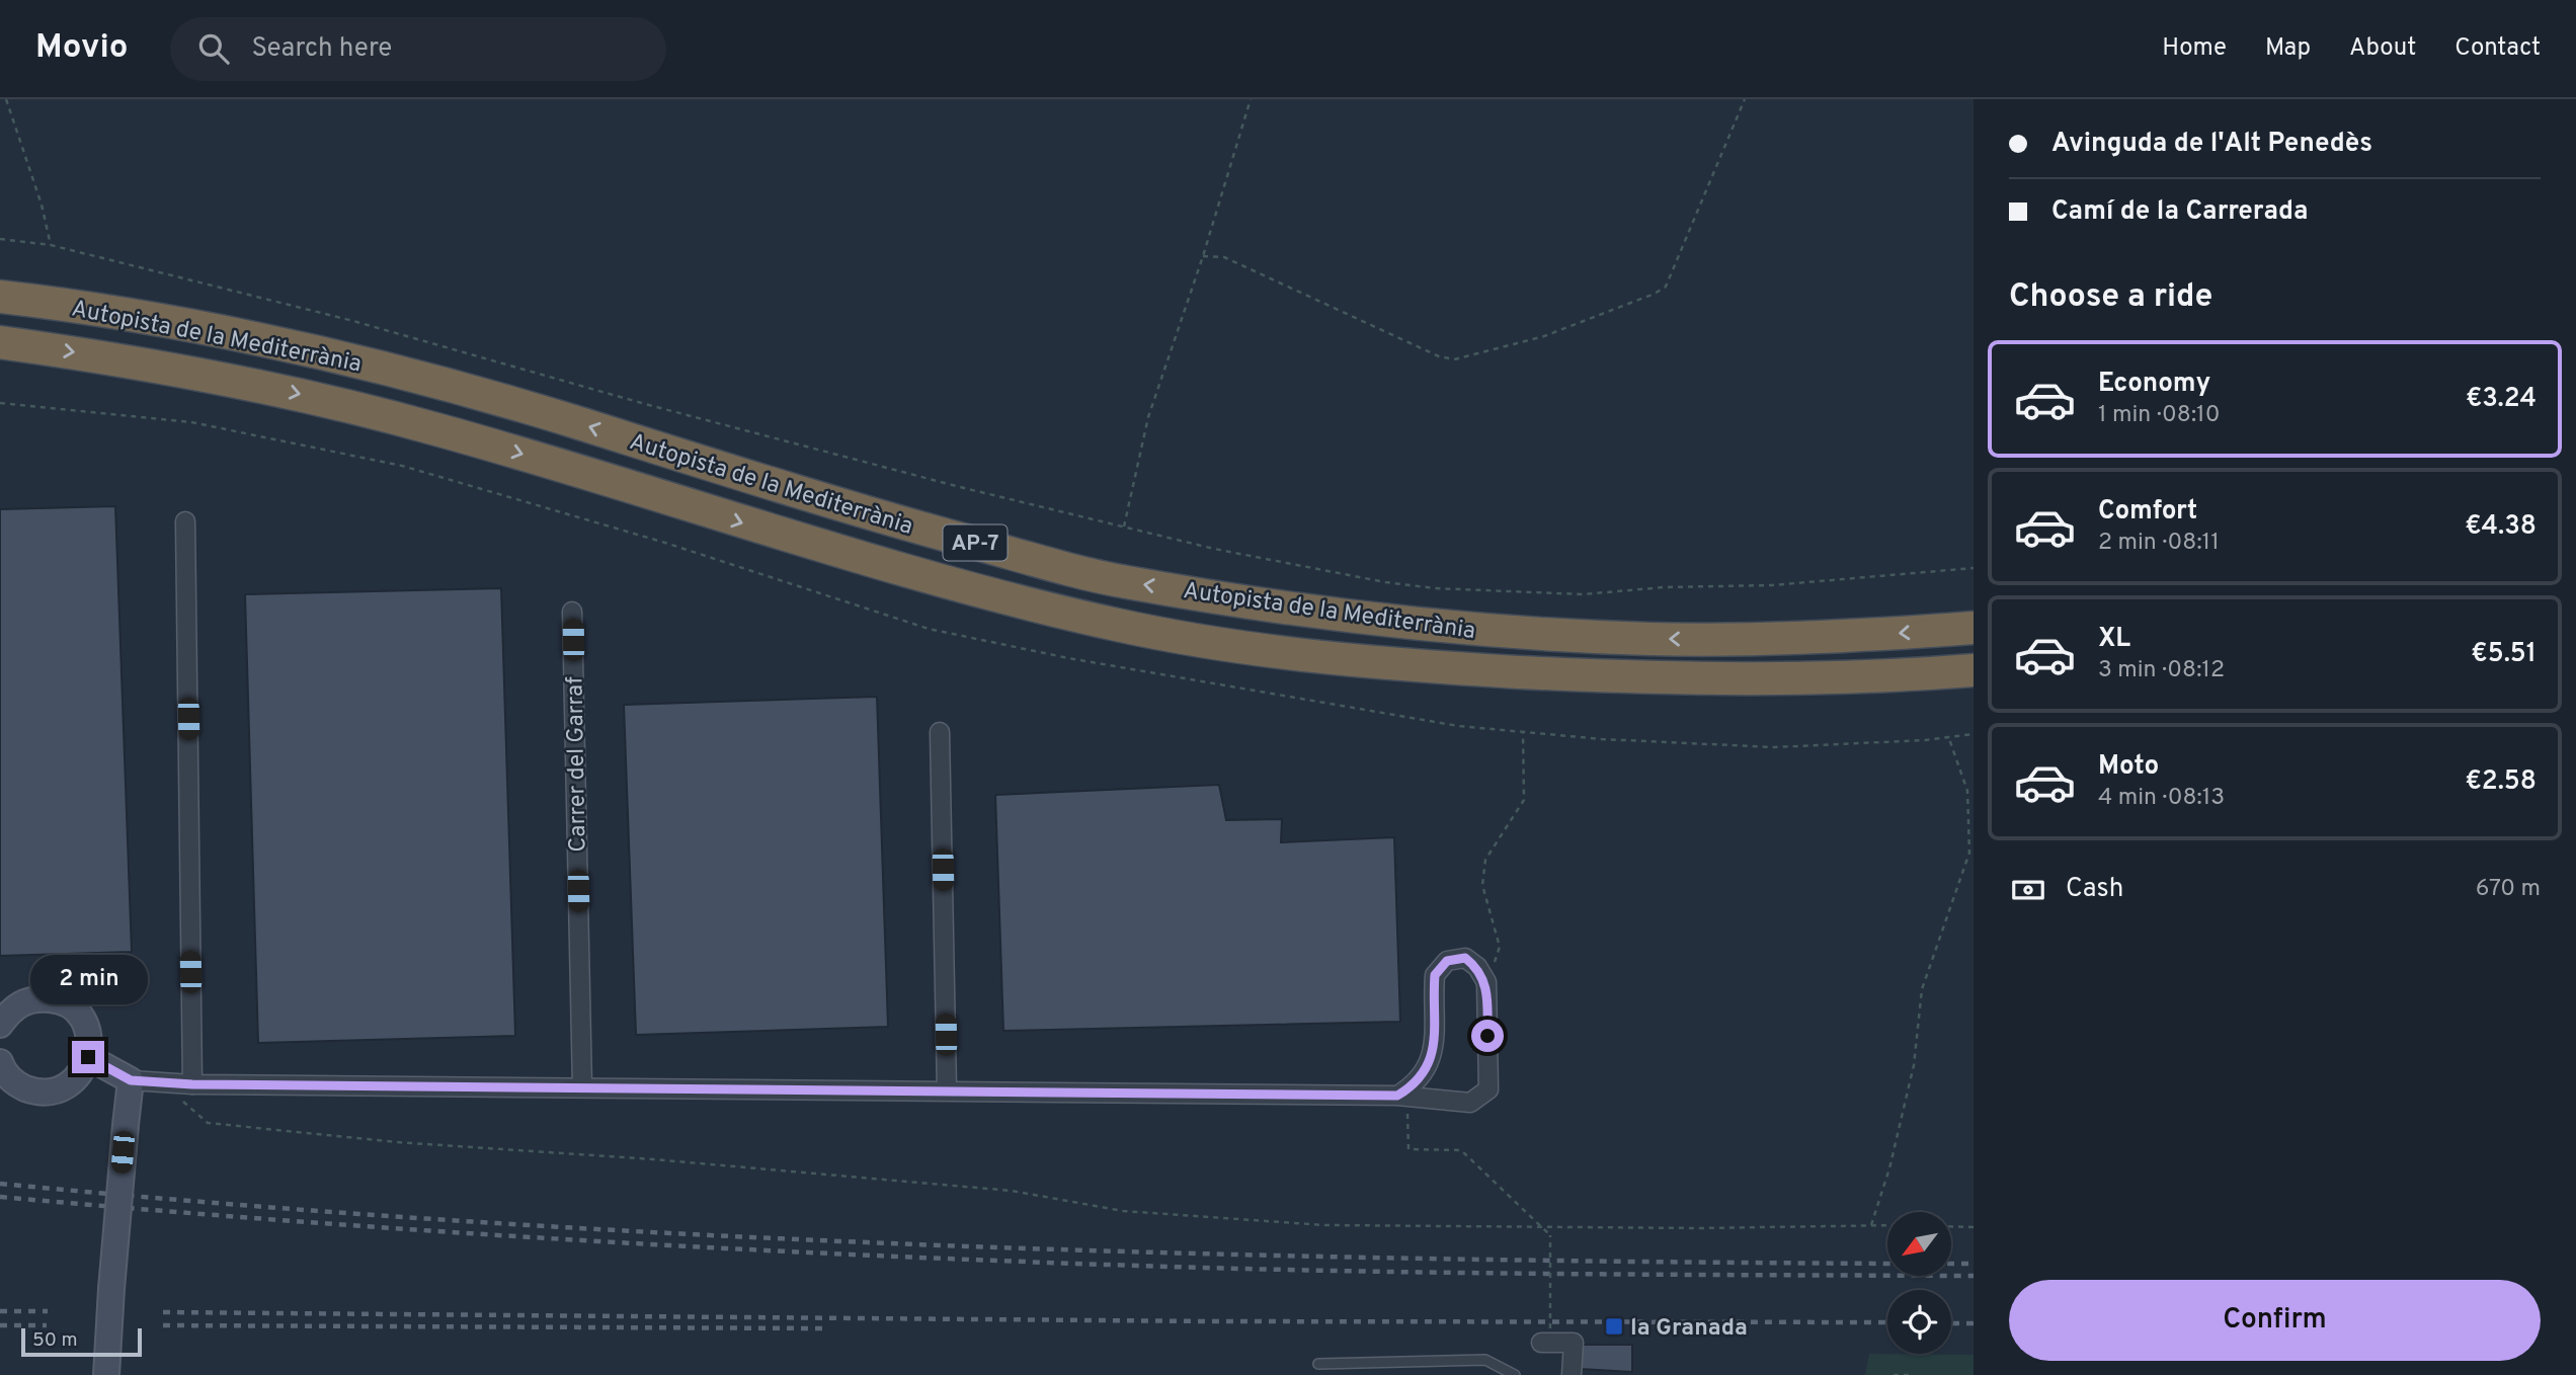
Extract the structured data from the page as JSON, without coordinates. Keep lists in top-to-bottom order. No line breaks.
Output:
{"streets":{"highway":["Autopista de la Mediterrània","AP-7"],"street":["Carrer del Garraf"]},"places":{"transit":["la Granada"]},"scale_bar":"50 m","north":"bottom left","page":{"header":"Movio","search":"Search here","nav":["Home","Map","About","Contact"],"banner":["Avinguda de l'Alt Penedès","Camí de la Carrerada"],"heading":"Choose a ride","list":[{"name":"Economy","note":"1 min · 08:10","value":"€3.24"},{"name":"Comfort","note":"2 min · 08:11","value":"€4.38"},{"name":"XL","note":"3 min · 08:12","value":"€5.51"},{"name":"Moto","note":"4 min · 08:13","value":"€2.58"}],"pay":["Cash","670 m"],"bubble":"2 min","buttons":"Confirm","scale":"50 m"}}
